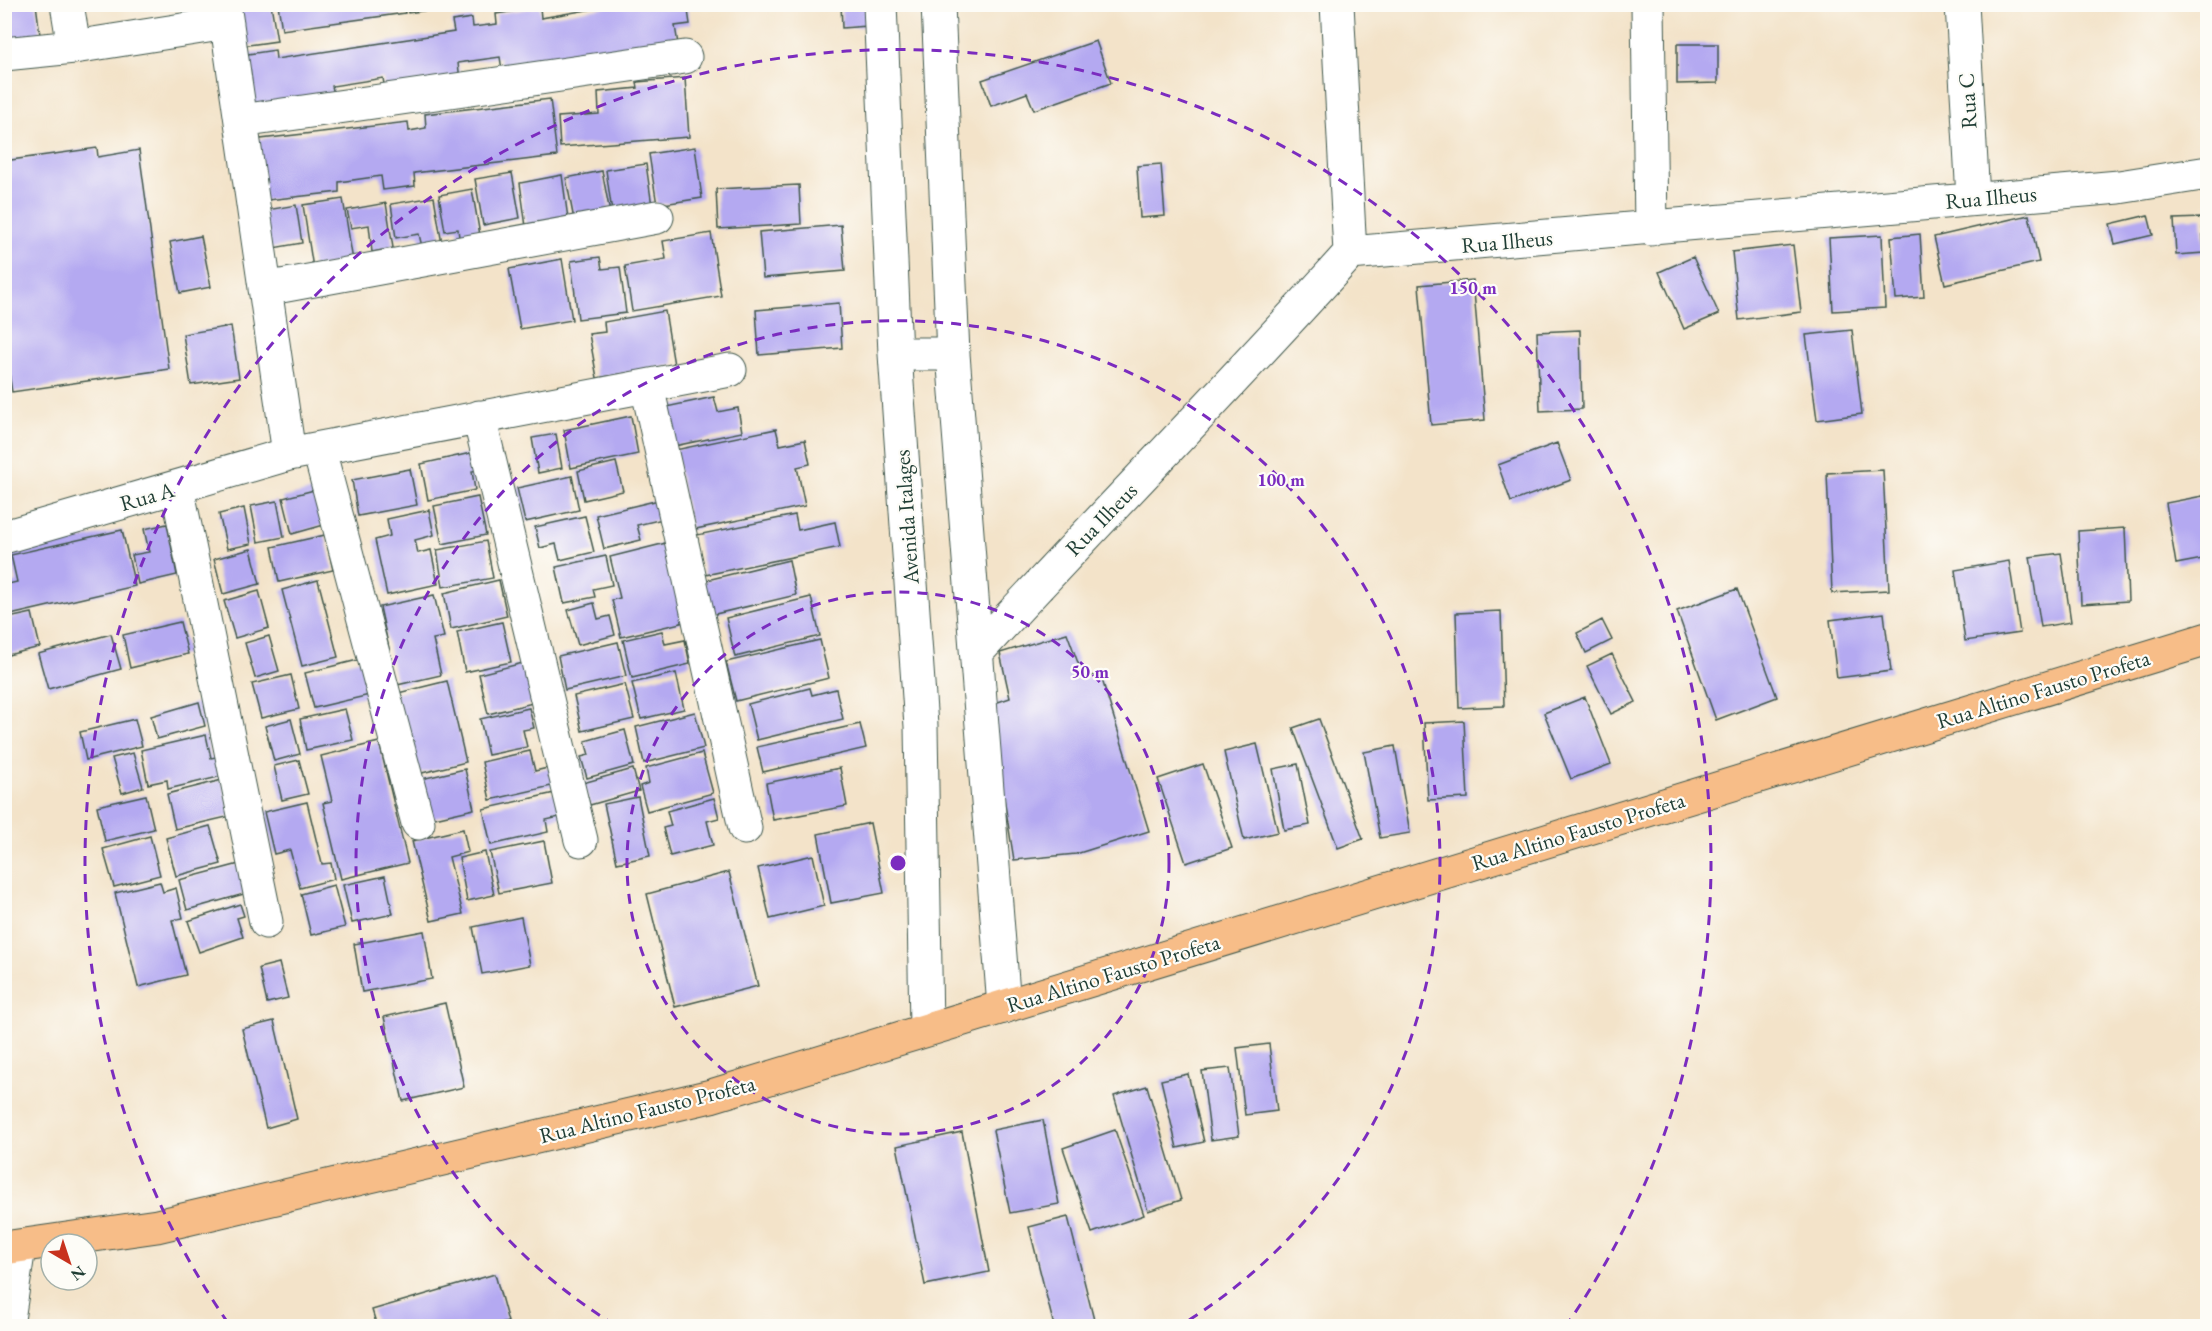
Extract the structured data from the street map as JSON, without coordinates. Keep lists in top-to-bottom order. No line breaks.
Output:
{"streets":{"main road":["Rua Altino Fausto Profeta"],"street":["Rua C","Rua Ilheus","Rua A","Avenida Italages"]},"crossings":[["Rua C","Rua Ilheus"],["Avenida Italages","Rua Altino Fausto Profeta"]],"north":"bottom right","rings":["150 m","100 m","50 m"]}
